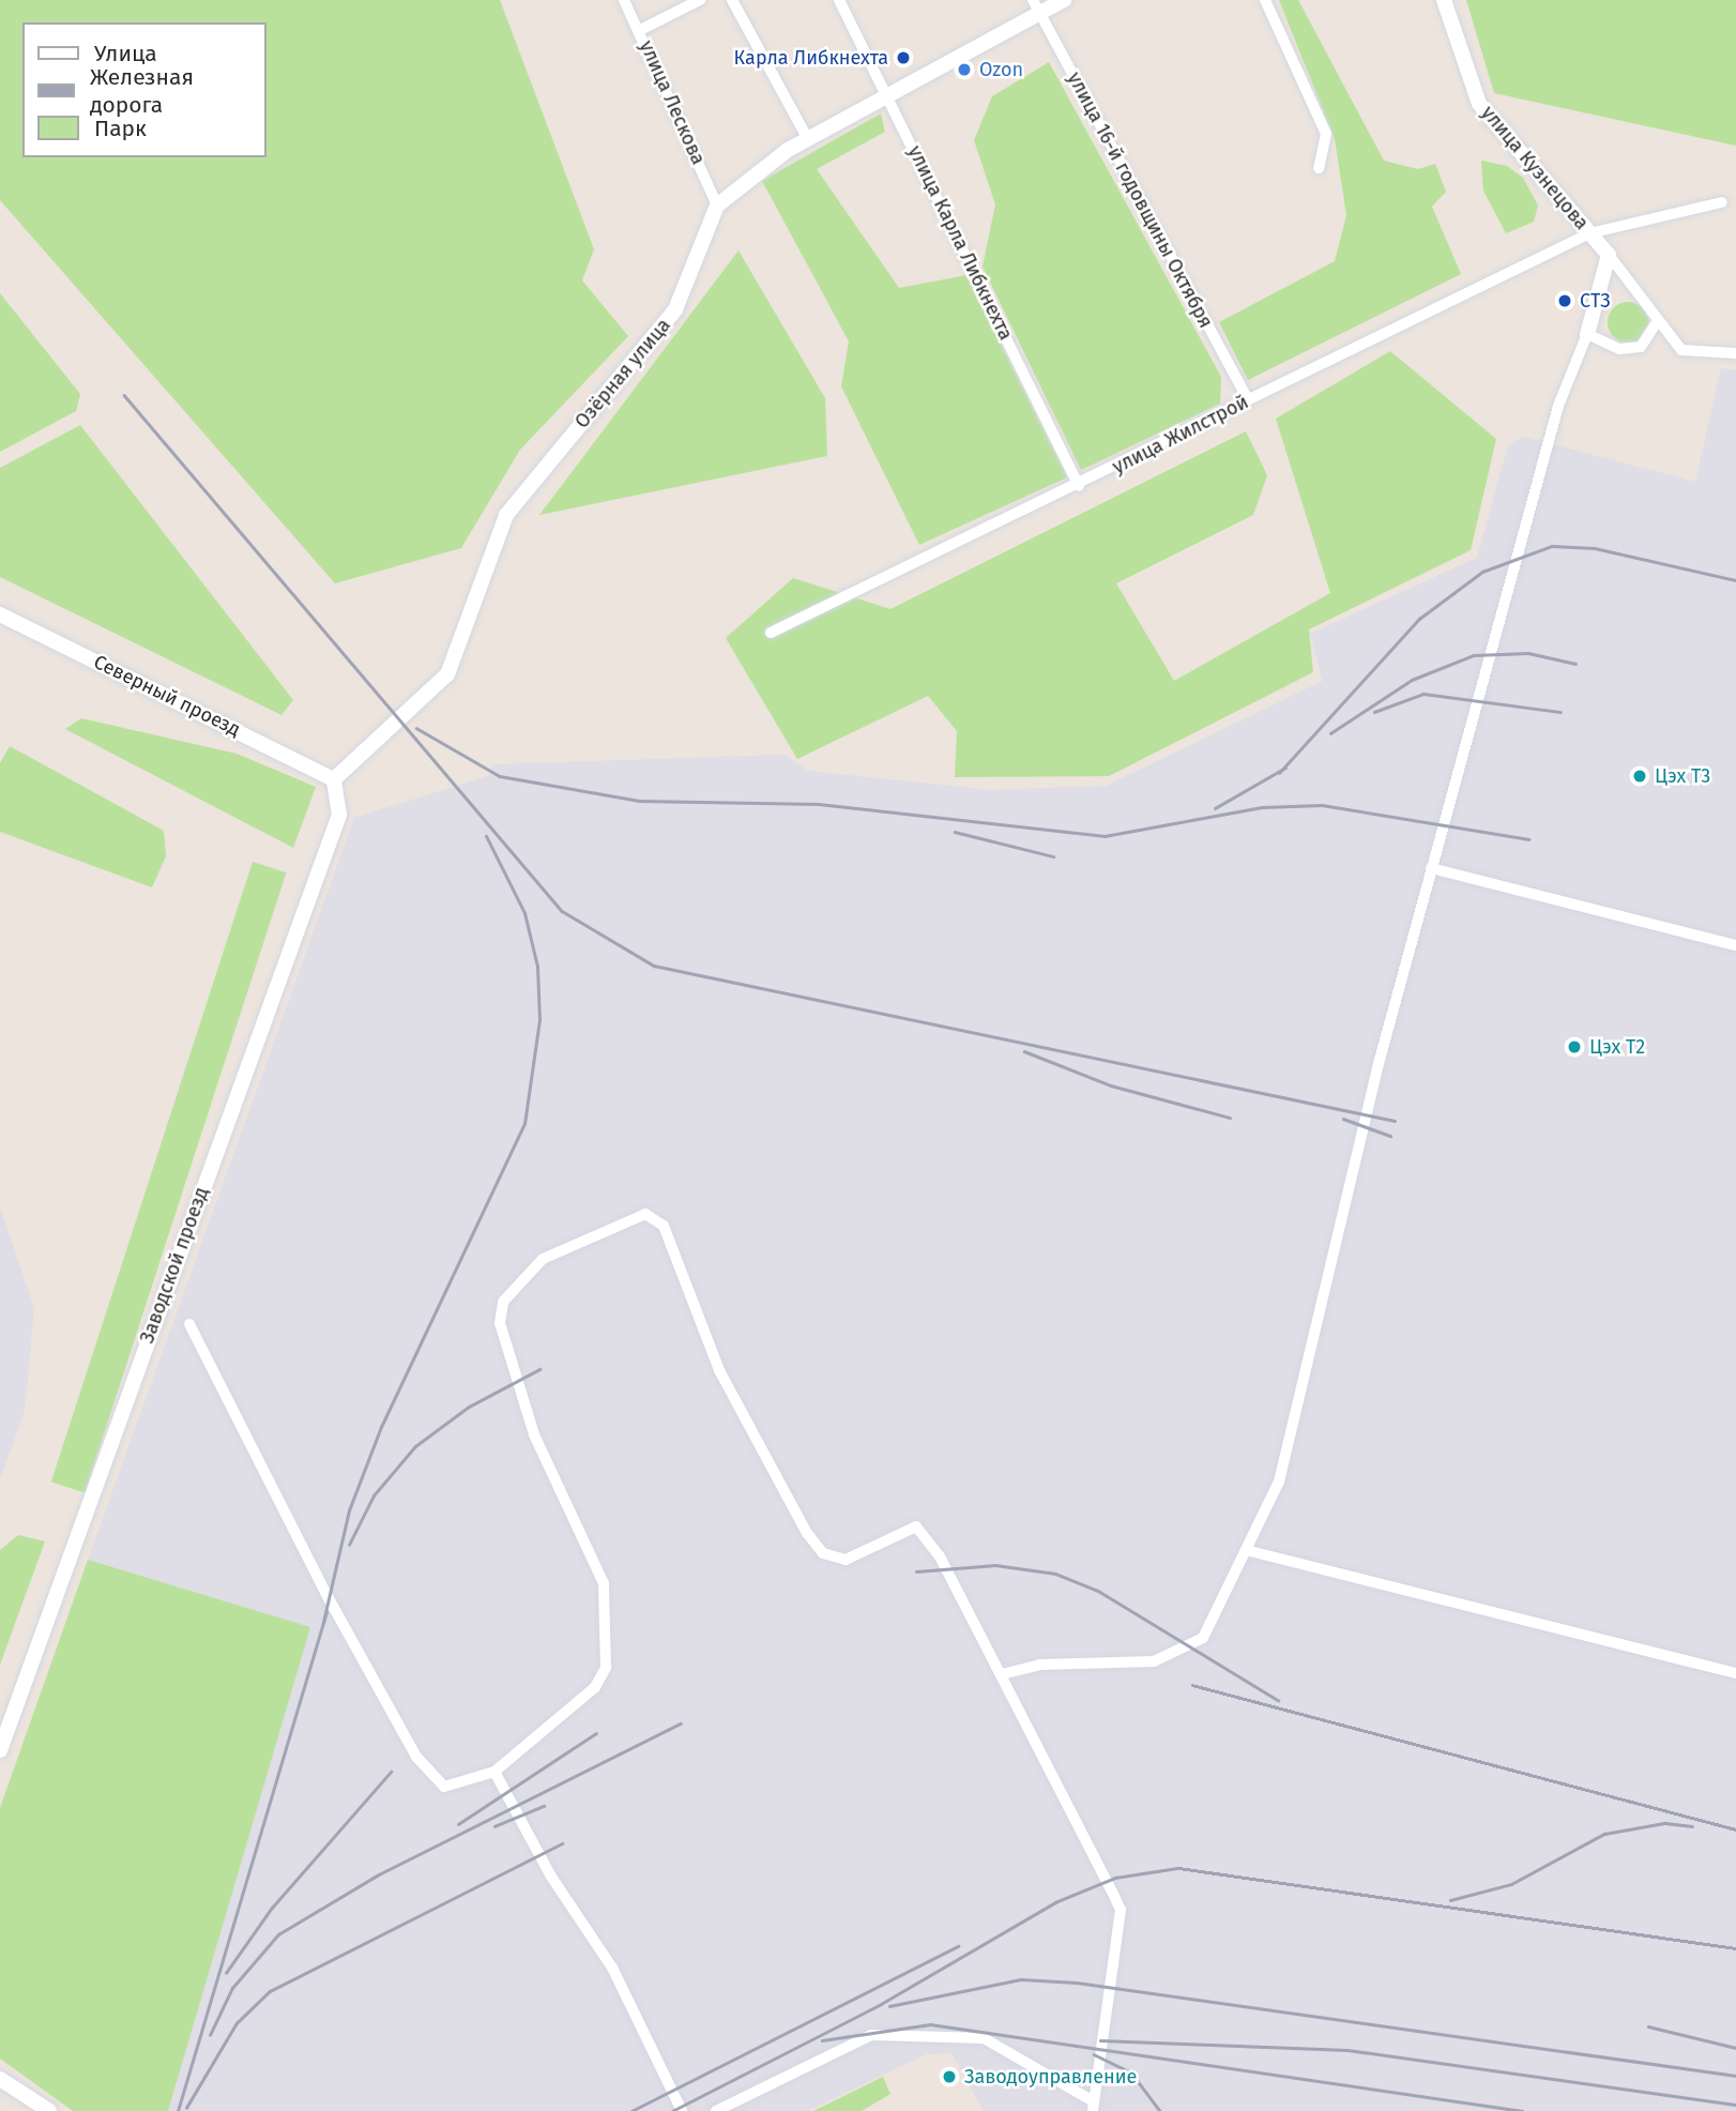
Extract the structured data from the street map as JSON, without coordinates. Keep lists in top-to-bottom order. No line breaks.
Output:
{"streets":{"street":["улица Лескова","улица Кузнецова","улица 16-й годовщины Октября","улица Карла Либкнехта","Озёрная улица","улица Жилстрой","Северный проезд","Заводской проезд"]},"crossings":[["улица Лескова","Озёрная улица"],["улица Кузнецова","улица Жилстрой"],["улица 16-й годовщины Октября","улица Жилстрой"],["улица Карла Либкнехта","улица Жилстрой"],["Озёрная улица","Северный проезд"],["Озёрная улица","Заводской проезд"],["Северный проезд","Заводской проезд"]],"places":["Карла Либкнехта","Ozon","СТЗ","Цэх Т3","Цэх Т2","Заводоуправление"],"legend":["Улица","Железная дорога","Парк"]}
